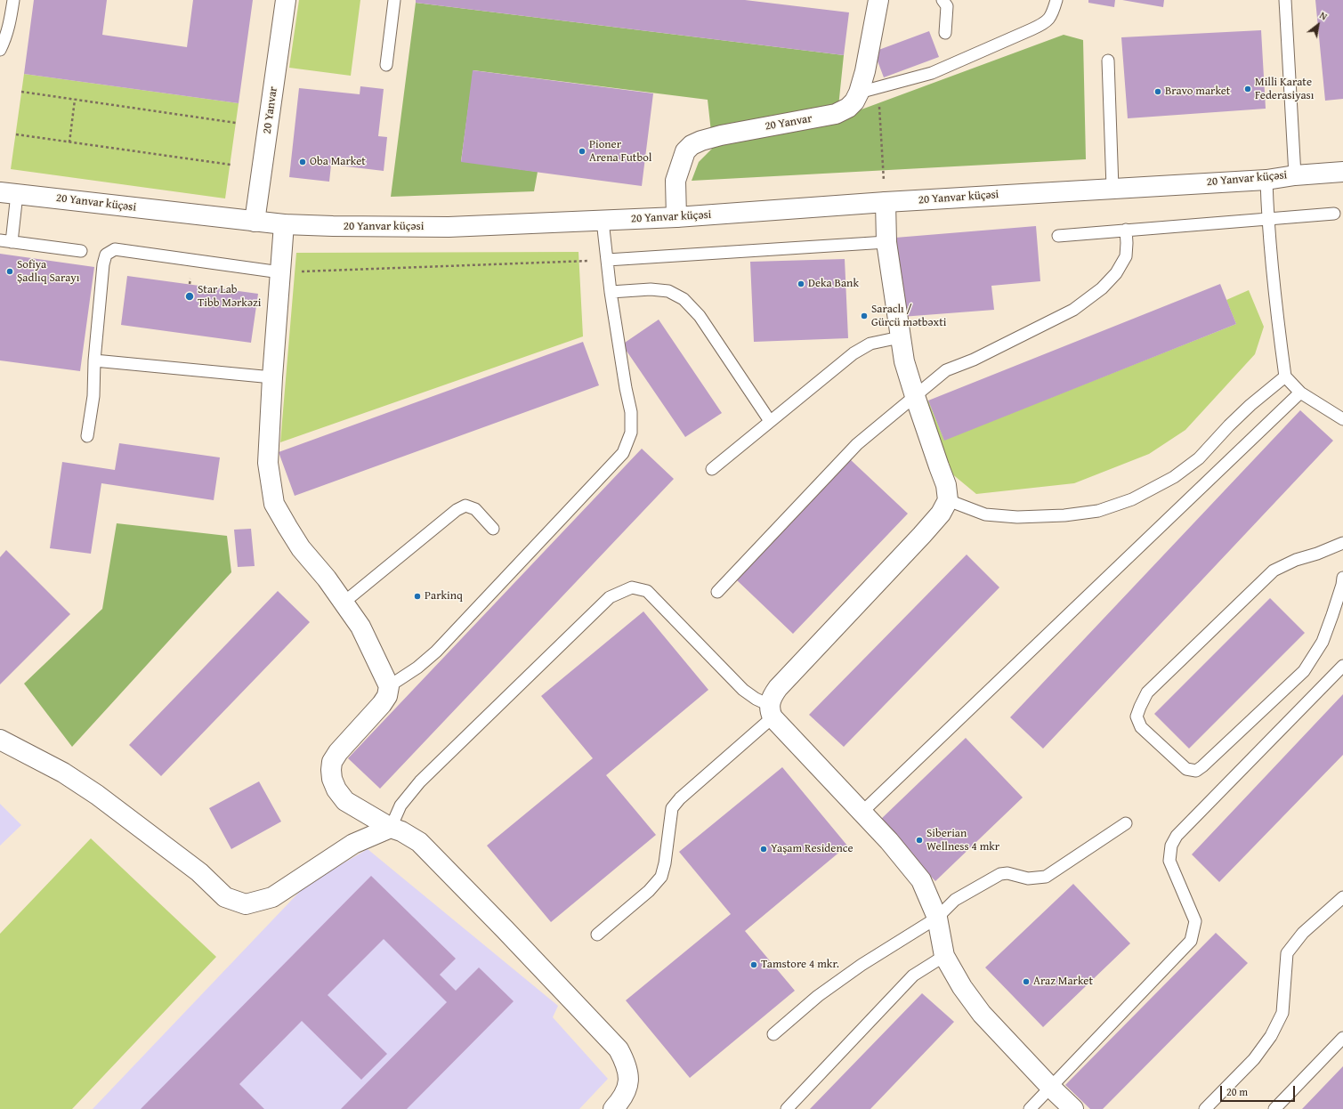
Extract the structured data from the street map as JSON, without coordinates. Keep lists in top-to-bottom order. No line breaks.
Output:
{"streets":{"street":["20 Yanvar","20 Yanvar küçəsi"]},"crossings":[["20 Yanvar","20 Yanvar küçəsi"]],"places":["Milli Karate Federasiyası","Bravo market","Pioner Arena Futbol","Oba Market","Sofiya Şadlıq Sarayı","Deka Bank","Star Lab Tibb Mәrkәzi","Saraclı / Gürcü mətbəxti","Parkinq","Siberian Wellness 4 mkr","Yaşam Residence","Tamstore 4 mkr.","Araz Market"],"scale_bar":"20 m","north":"top right"}
